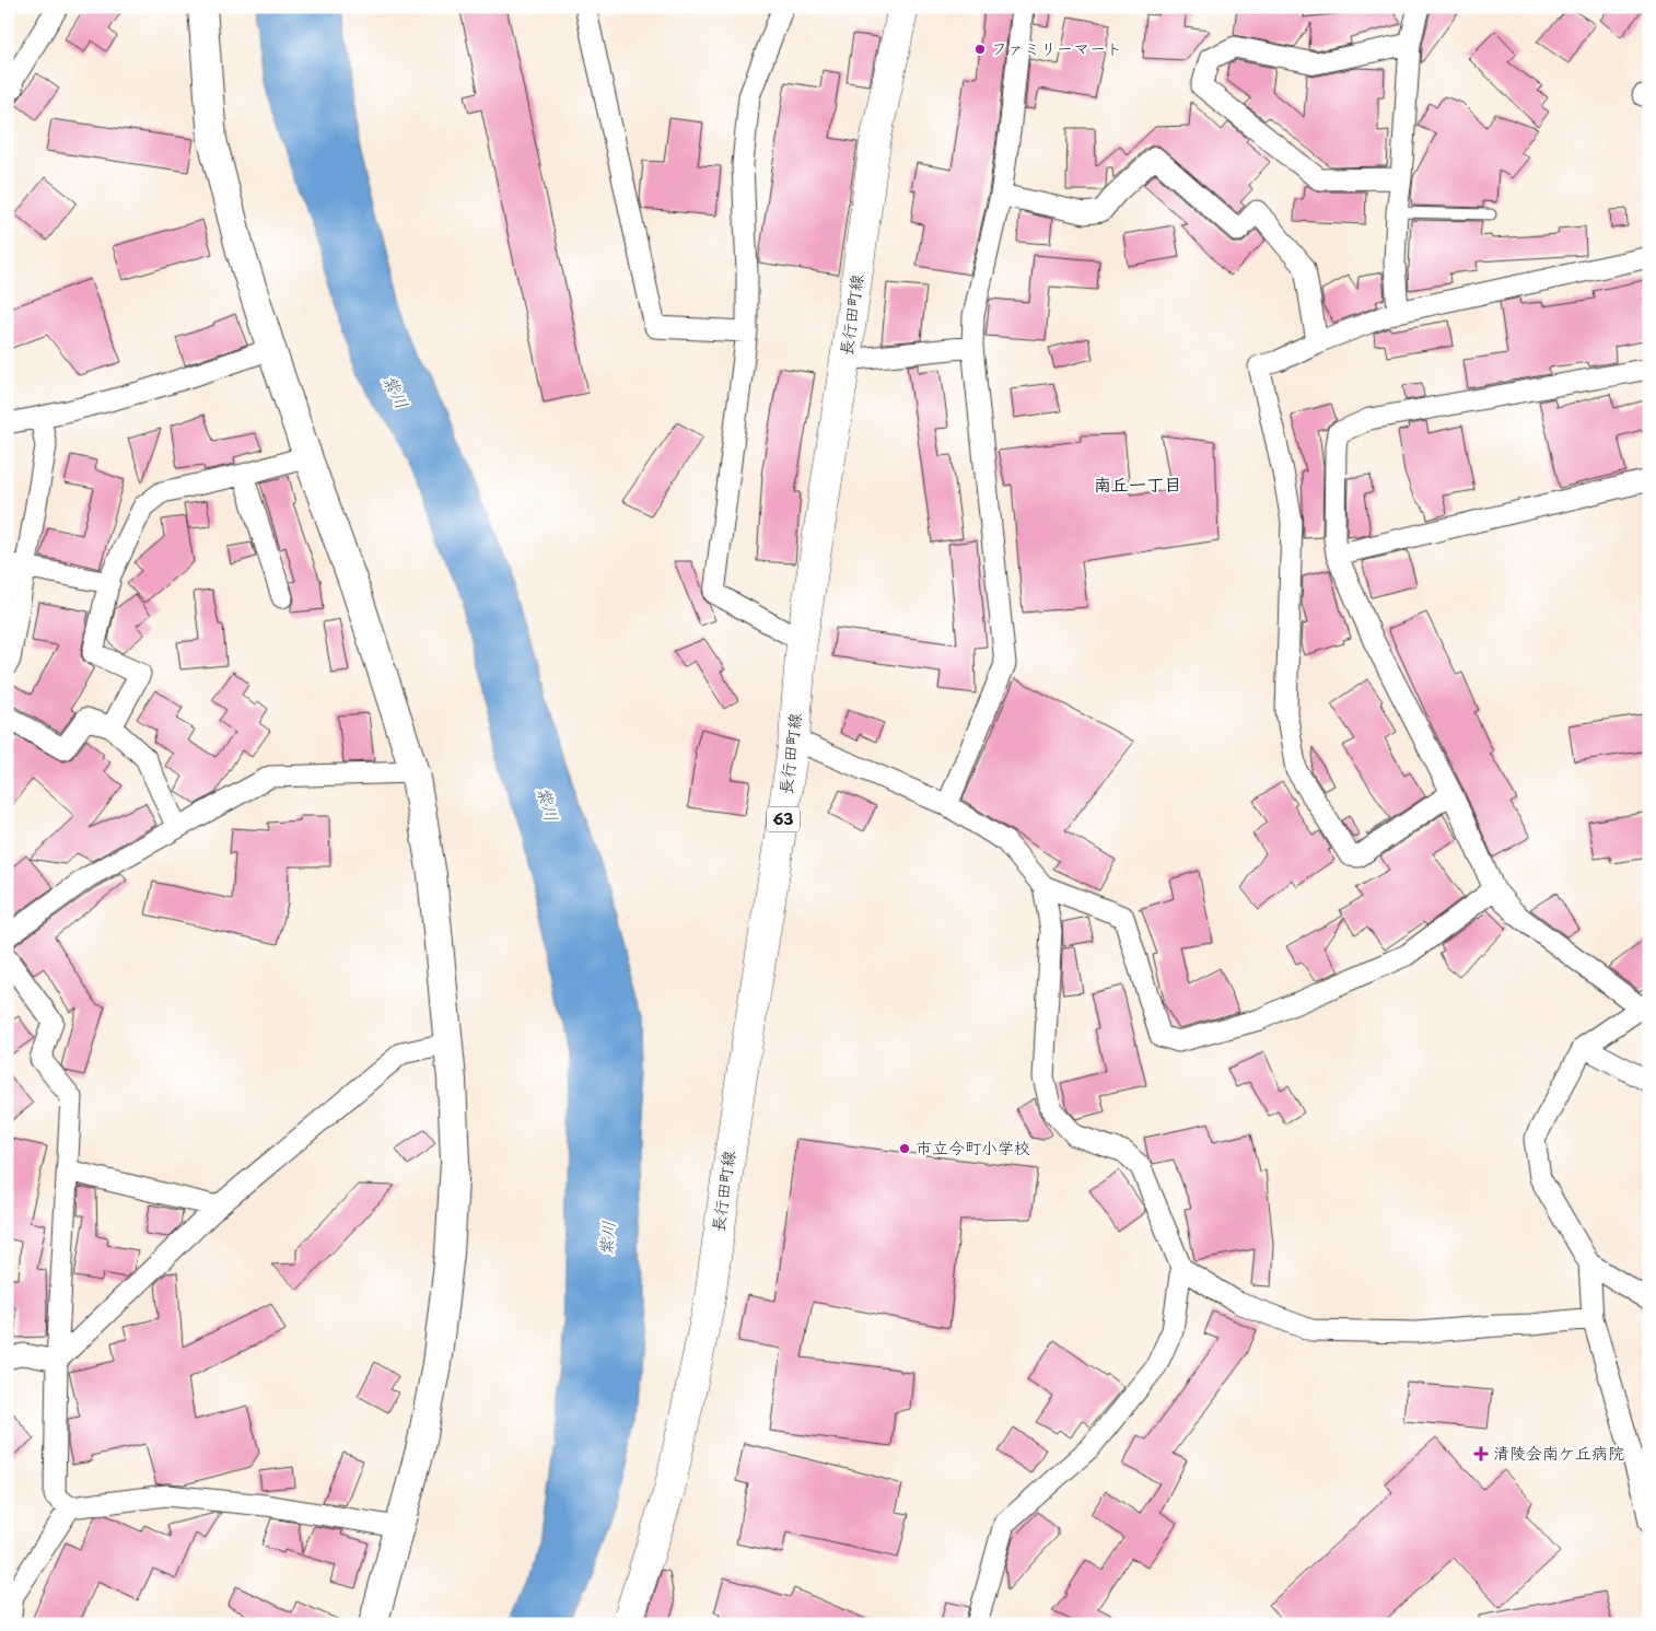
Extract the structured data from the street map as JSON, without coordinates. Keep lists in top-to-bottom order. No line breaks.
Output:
{"streets":{"main road":["長行田町線","63"]},"districts":["南丘一丁目"],"water":["紫川"],"places":{"other":["ファミリーマート","市立今町小学校"],"health":["清陵会南ケ丘病院"]}}
